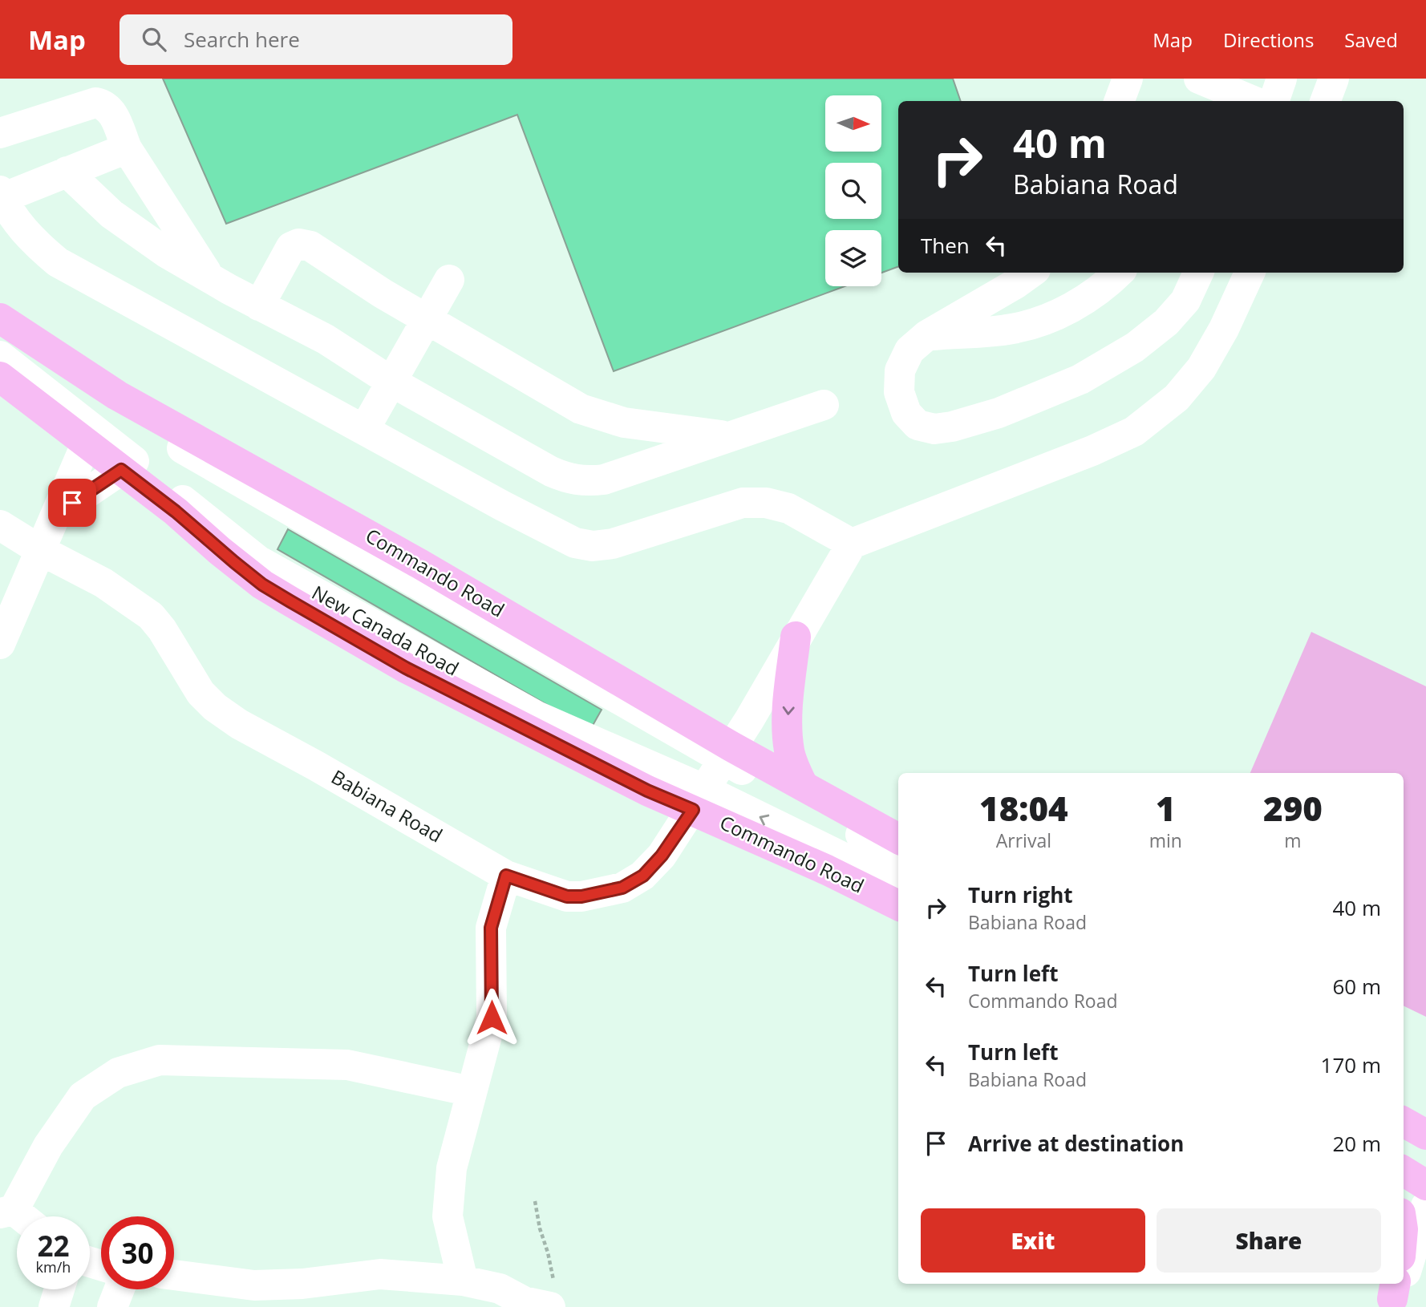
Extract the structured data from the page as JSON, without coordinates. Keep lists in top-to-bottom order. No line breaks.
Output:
{"streets":{"main road":["Commando Road"],"street":["New Canada Road","Babiana Road"]},"crossings":[["Commando Road","New Canada Road"],["Commando Road","Babiana Road"],["New Canada Road","Babiana Road"]],"north":"right","page":{"header":"Map","search":"Search here","nav":["Map","Directions","Saved"],"turn":["40 m","Babiana Road"],"then":"Then","eta":["18:04","Arrival","1","min","290","m"],"list":[{"name":"Turn right","note":"Babiana Road","value":"40 m"},{"name":"Turn left","note":"Commando Road","value":"60 m"},{"name":"Turn left","note":"Babiana Road","value":"170 m"},{"name":"Arrive at destination","value":"20 m"}],"buttons":["Exit","Share"],"speed":"22 km/h","limit":"30"}}
